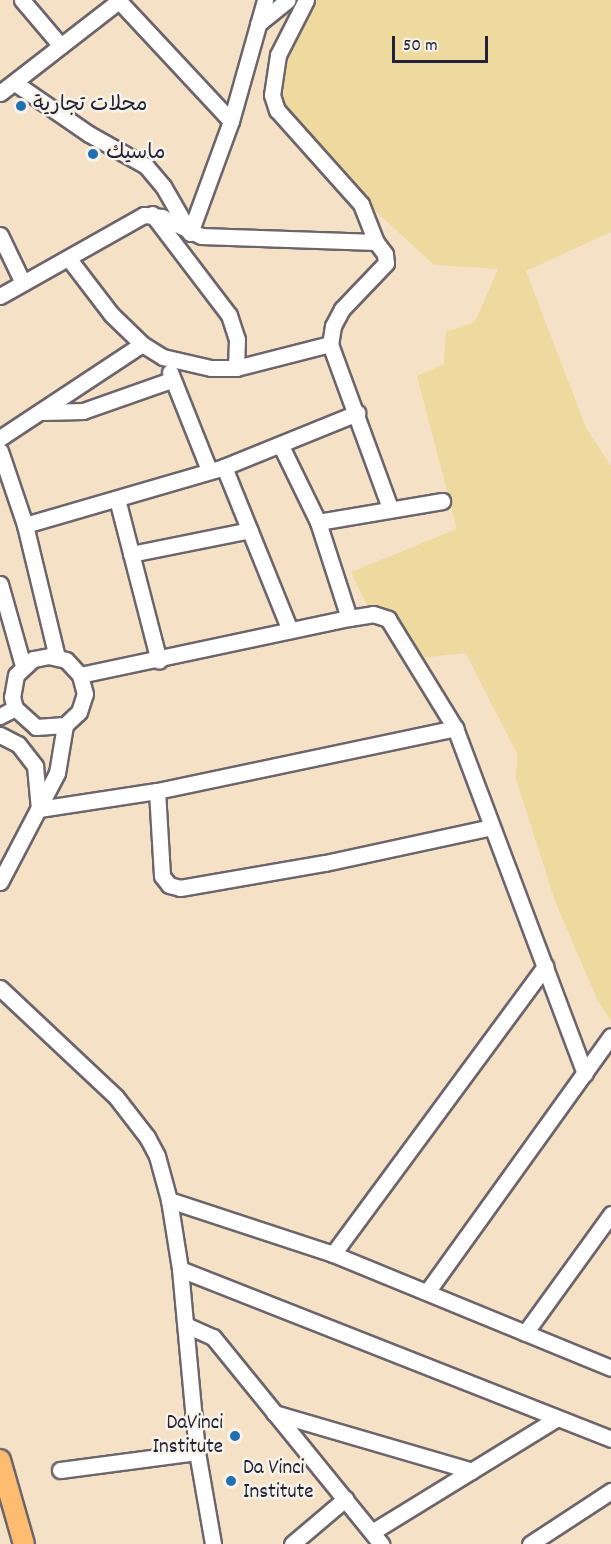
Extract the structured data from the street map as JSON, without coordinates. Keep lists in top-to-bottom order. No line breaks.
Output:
{"places":["محلات تجارية","ماسيك","DaVinci Institute","Da Vinci Institute"],"scale_bar":"50 m"}
